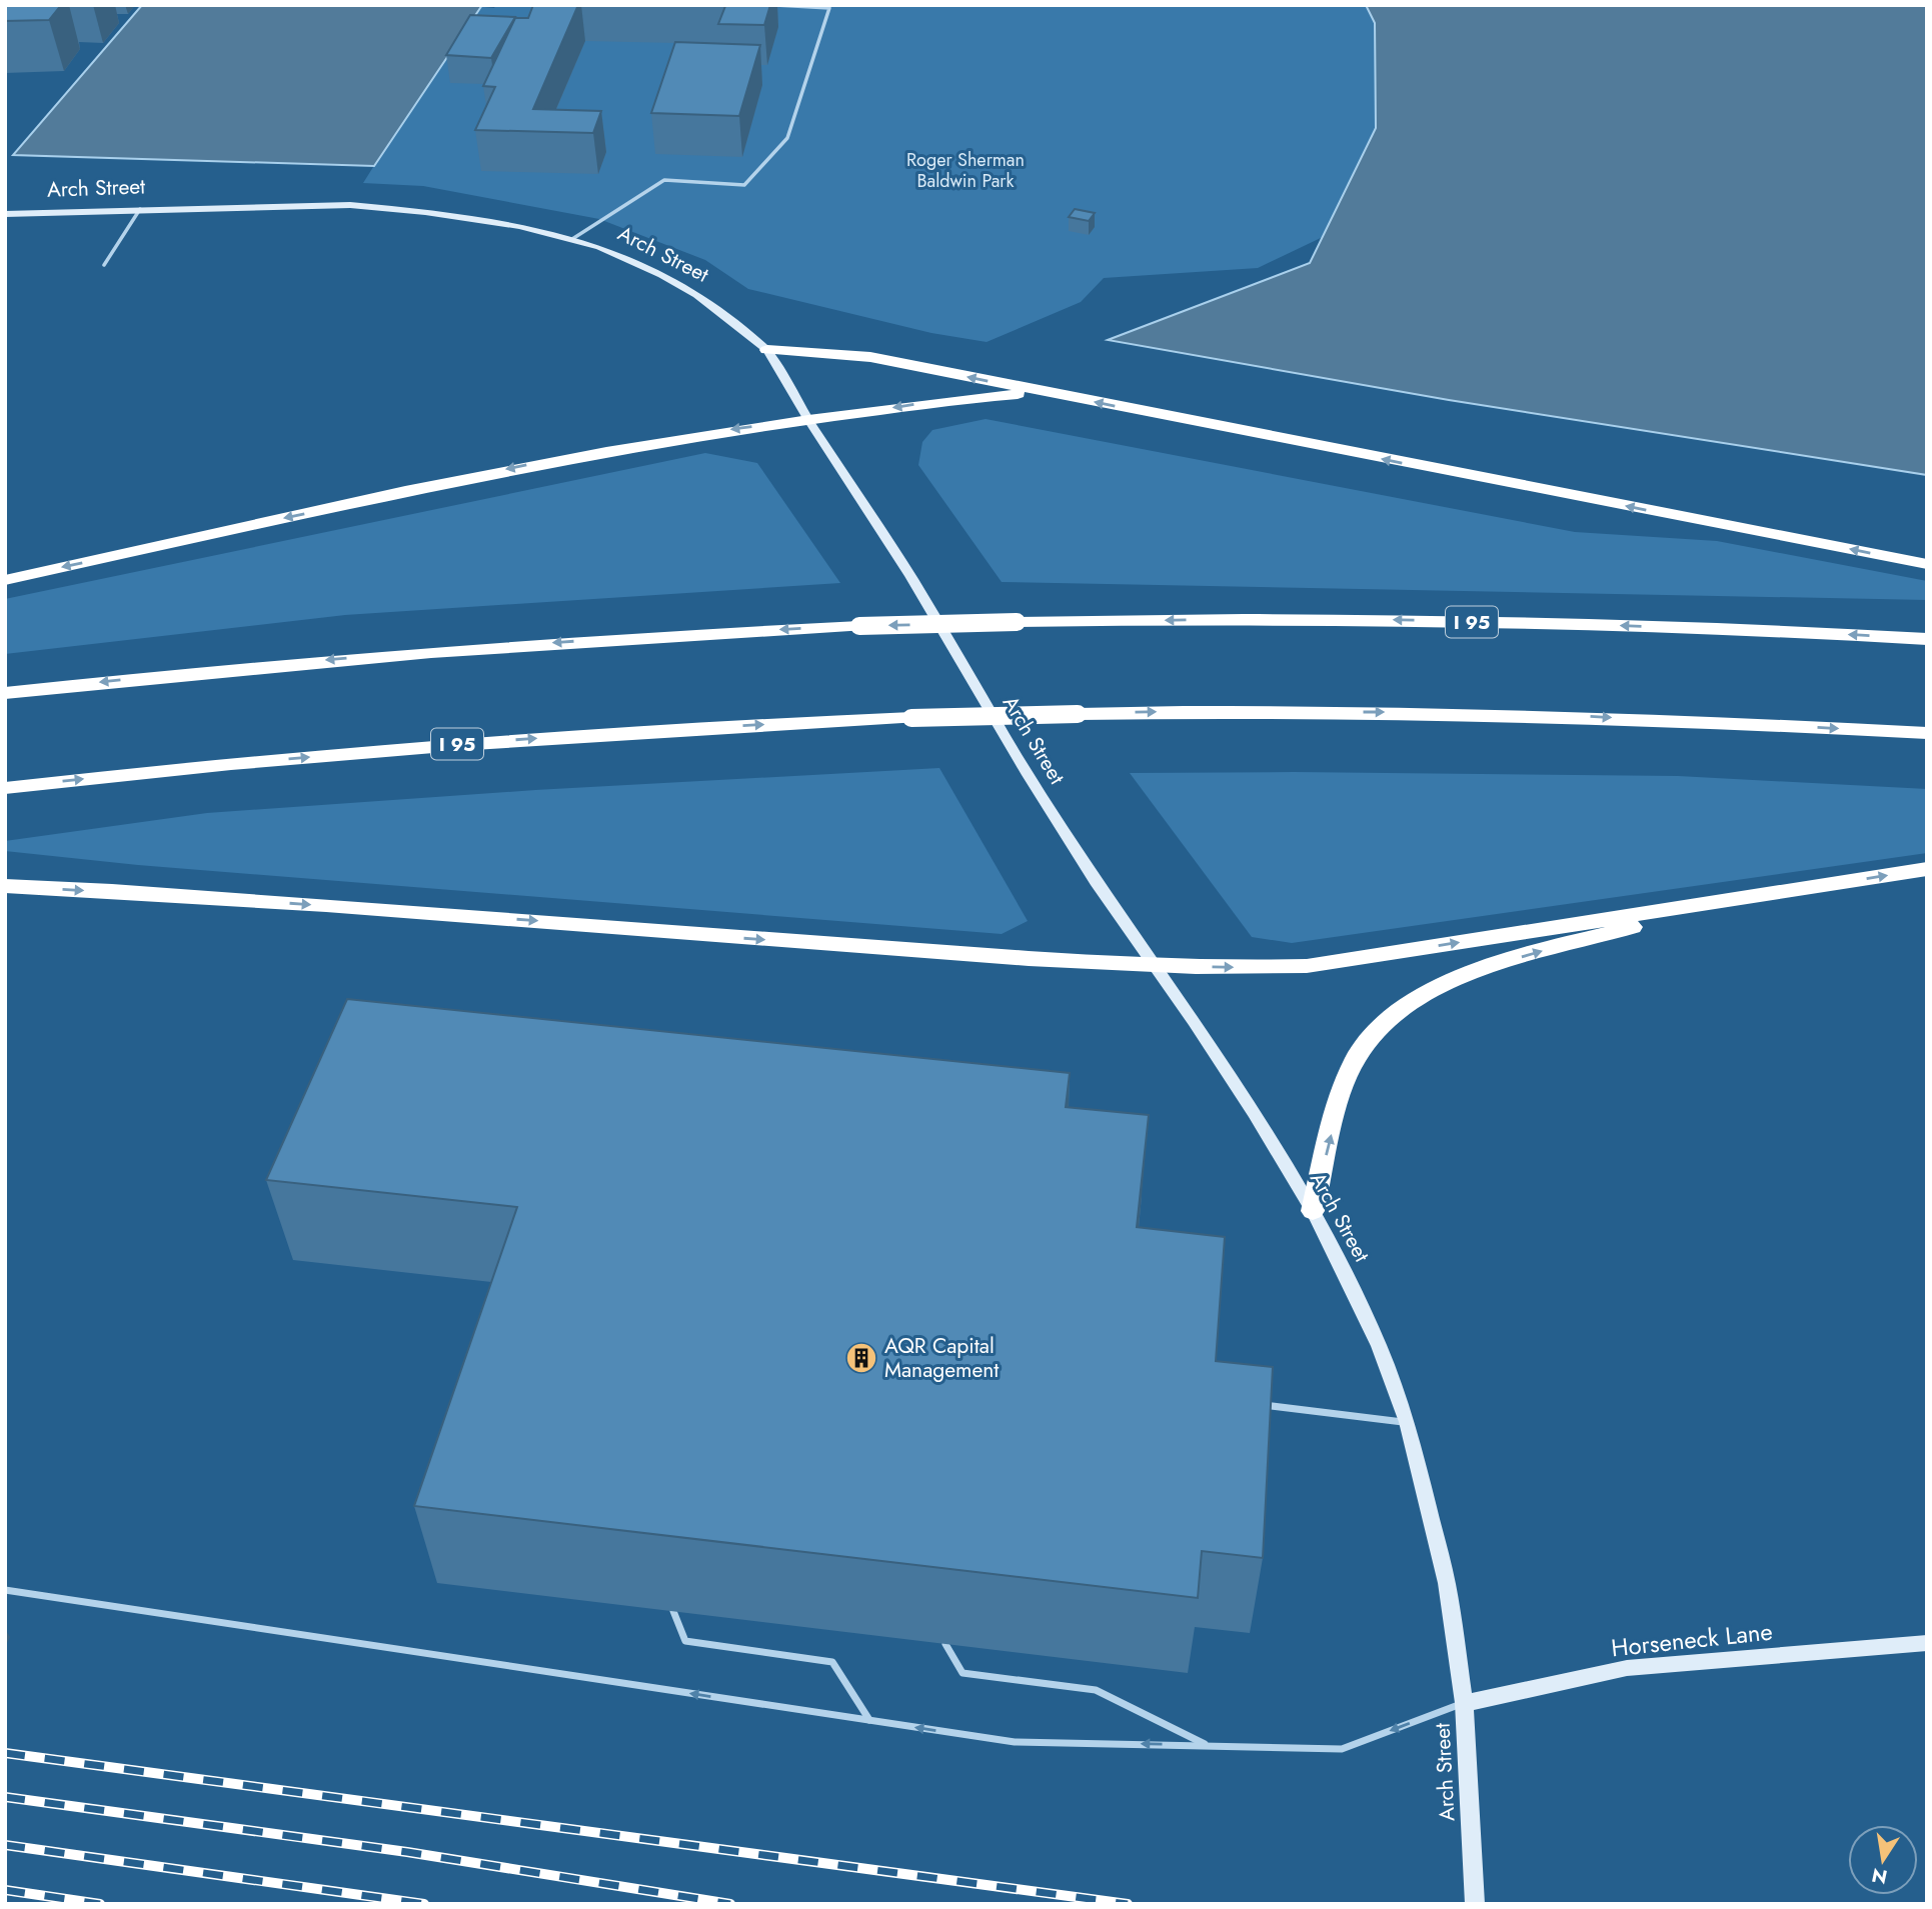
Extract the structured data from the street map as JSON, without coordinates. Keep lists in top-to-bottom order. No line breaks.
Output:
{"streets":{"highway":["I 95"],"main road":["Arch Street","Horseneck Lane"]},"crossings":[["Arch Street","Horseneck Lane"]],"parks":["Roger Sherman Baldwin Park"],"places":{"building":["AQR Capital Management"]},"north":"bottom"}
